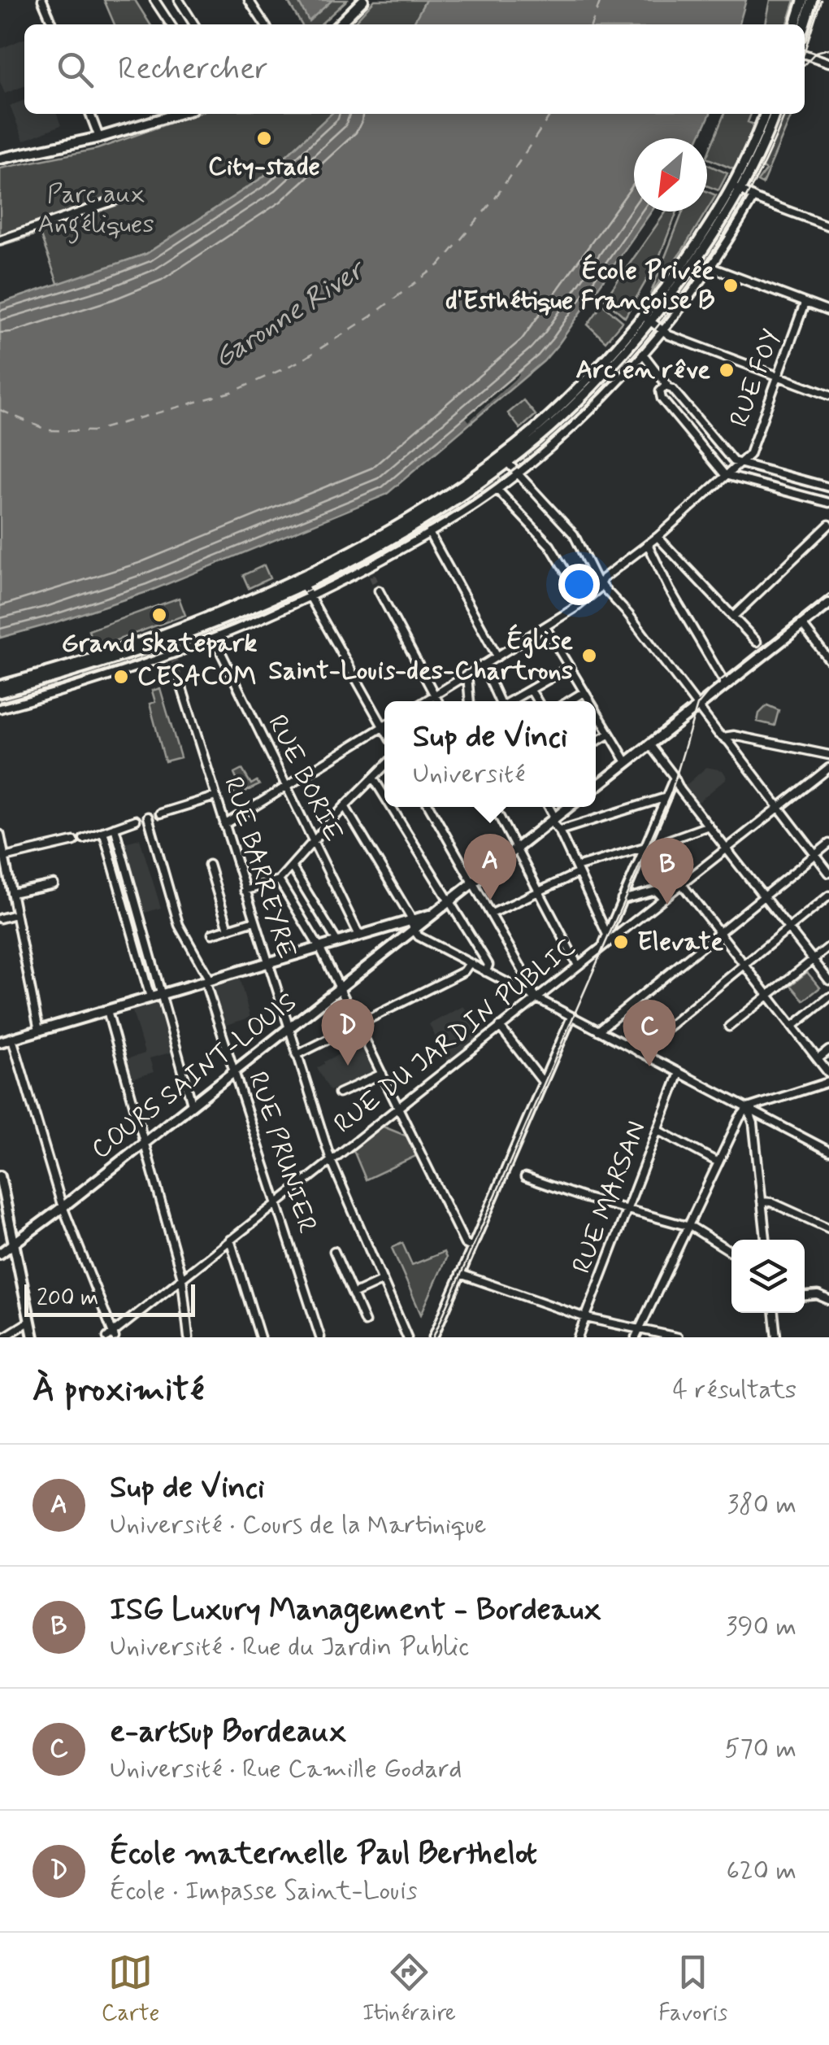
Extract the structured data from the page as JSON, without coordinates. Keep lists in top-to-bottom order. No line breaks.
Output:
{"streets":{"main road":["COURS SAINT-LOUIS"],"street":["RUE FOY","RUE BORIE","RUE BARREYRE","RUE DU JARDIN PUBLIC","RUE PRUNIER","RUE MARSAN"]},"crossings":[["RUE BARREYRE","RUE DU JARDIN PUBLIC"],["RUE BARREYRE","COURS SAINT-LOUIS"],["RUE BARREYRE","RUE PRUNIER"],["RUE DU JARDIN PUBLIC","RUE PRUNIER"],["COURS SAINT-LOUIS","RUE PRUNIER"]],"water":["Garonne River"],"parks":["Parc aux Angéliques"],"places":["City-stade","École Privée d'Esthétique Françoise B","Arc en rêve","Grand skatepark","Église Saint-Louis-des-Chartrons","CESACOM","Elevate"],"scale_bar":"200 m","north":"bottom left","page":{"search":"Rechercher","popup":["Sup de Vinci","Université"],"pins":["A","B","D","C"],"scale":"200 m","heading":["À proximité","4 résultats"],"list":[{"mark":"A","name":"Sup de Vinci","note":"Université · Cours de la Martinique","value":"380 m"},{"mark":"B","name":"ISG Luxury Management - Bordeaux","note":"Université · Rue du Jardin Public","value":"390 m"},{"mark":"C","name":"e-artsup Bordeaux","note":"Université · Rue Camille Godard","value":"570 m"},{"mark":"D","name":"École maternelle Paul Berthelot","note":"École · Impasse Saint-Louis","value":"620 m"}],"nav":["Carte","Itinéraire","Favoris"]}}
